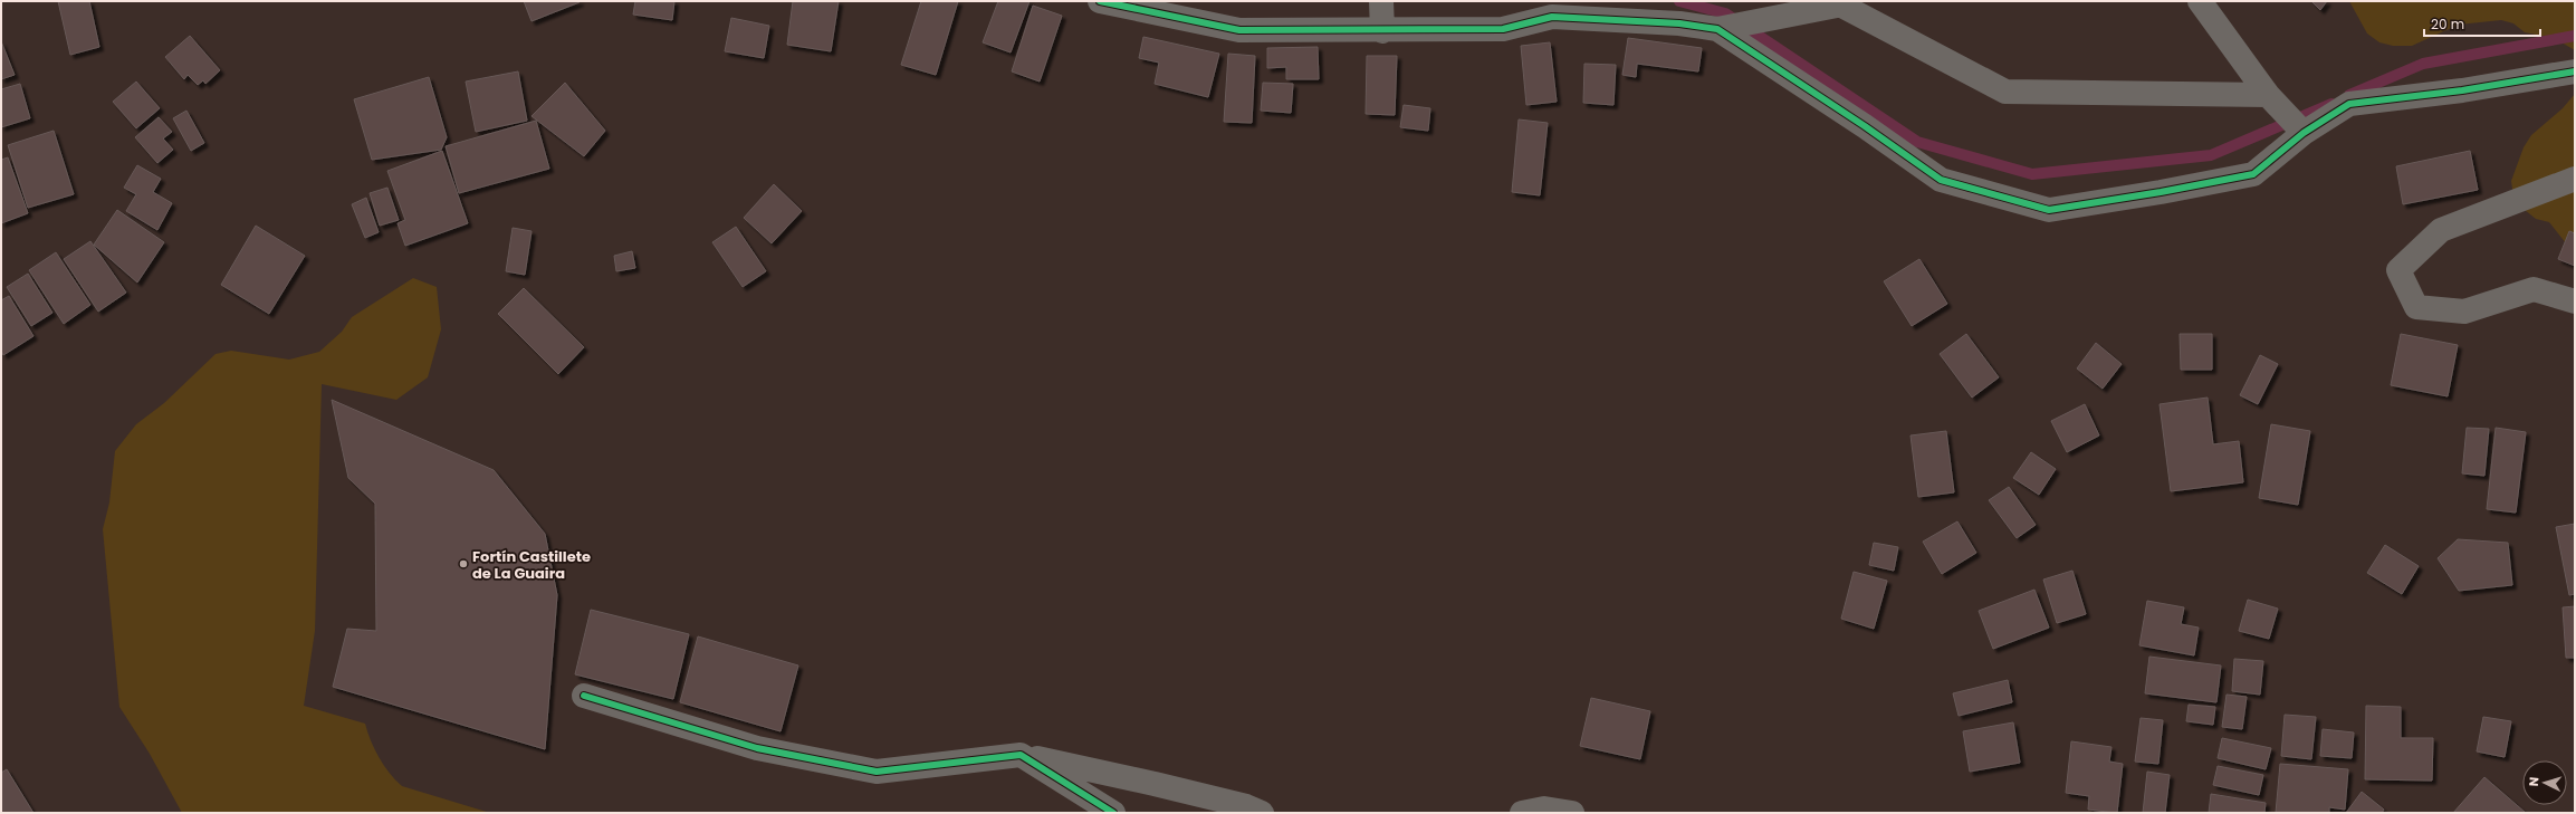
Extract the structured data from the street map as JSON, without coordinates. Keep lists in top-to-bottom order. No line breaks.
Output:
{"places":["Fortín Castillete de La Guaira"],"scale_bar":"20 m","north":"left"}
